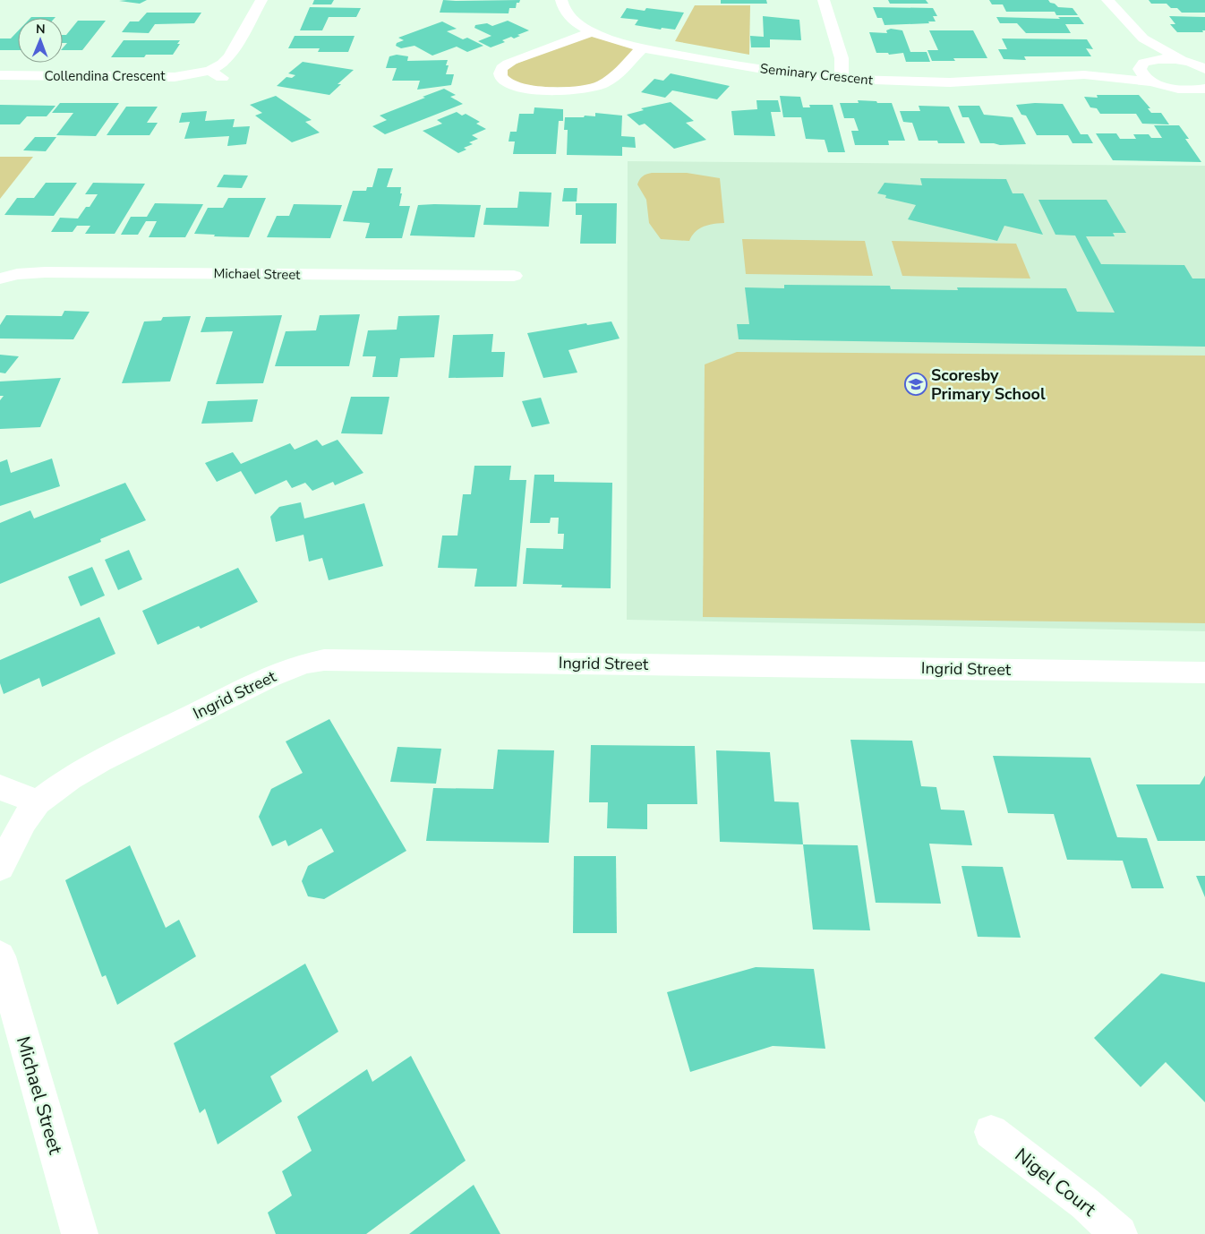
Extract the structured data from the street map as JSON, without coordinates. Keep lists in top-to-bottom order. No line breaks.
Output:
{"streets":{"street":["Seminary Crescent","Collendina Crescent","Michael Street","Ingrid Street","Nigel Court"]},"places":{"school or university":["Scoresby Primary School"]},"north":"top"}
